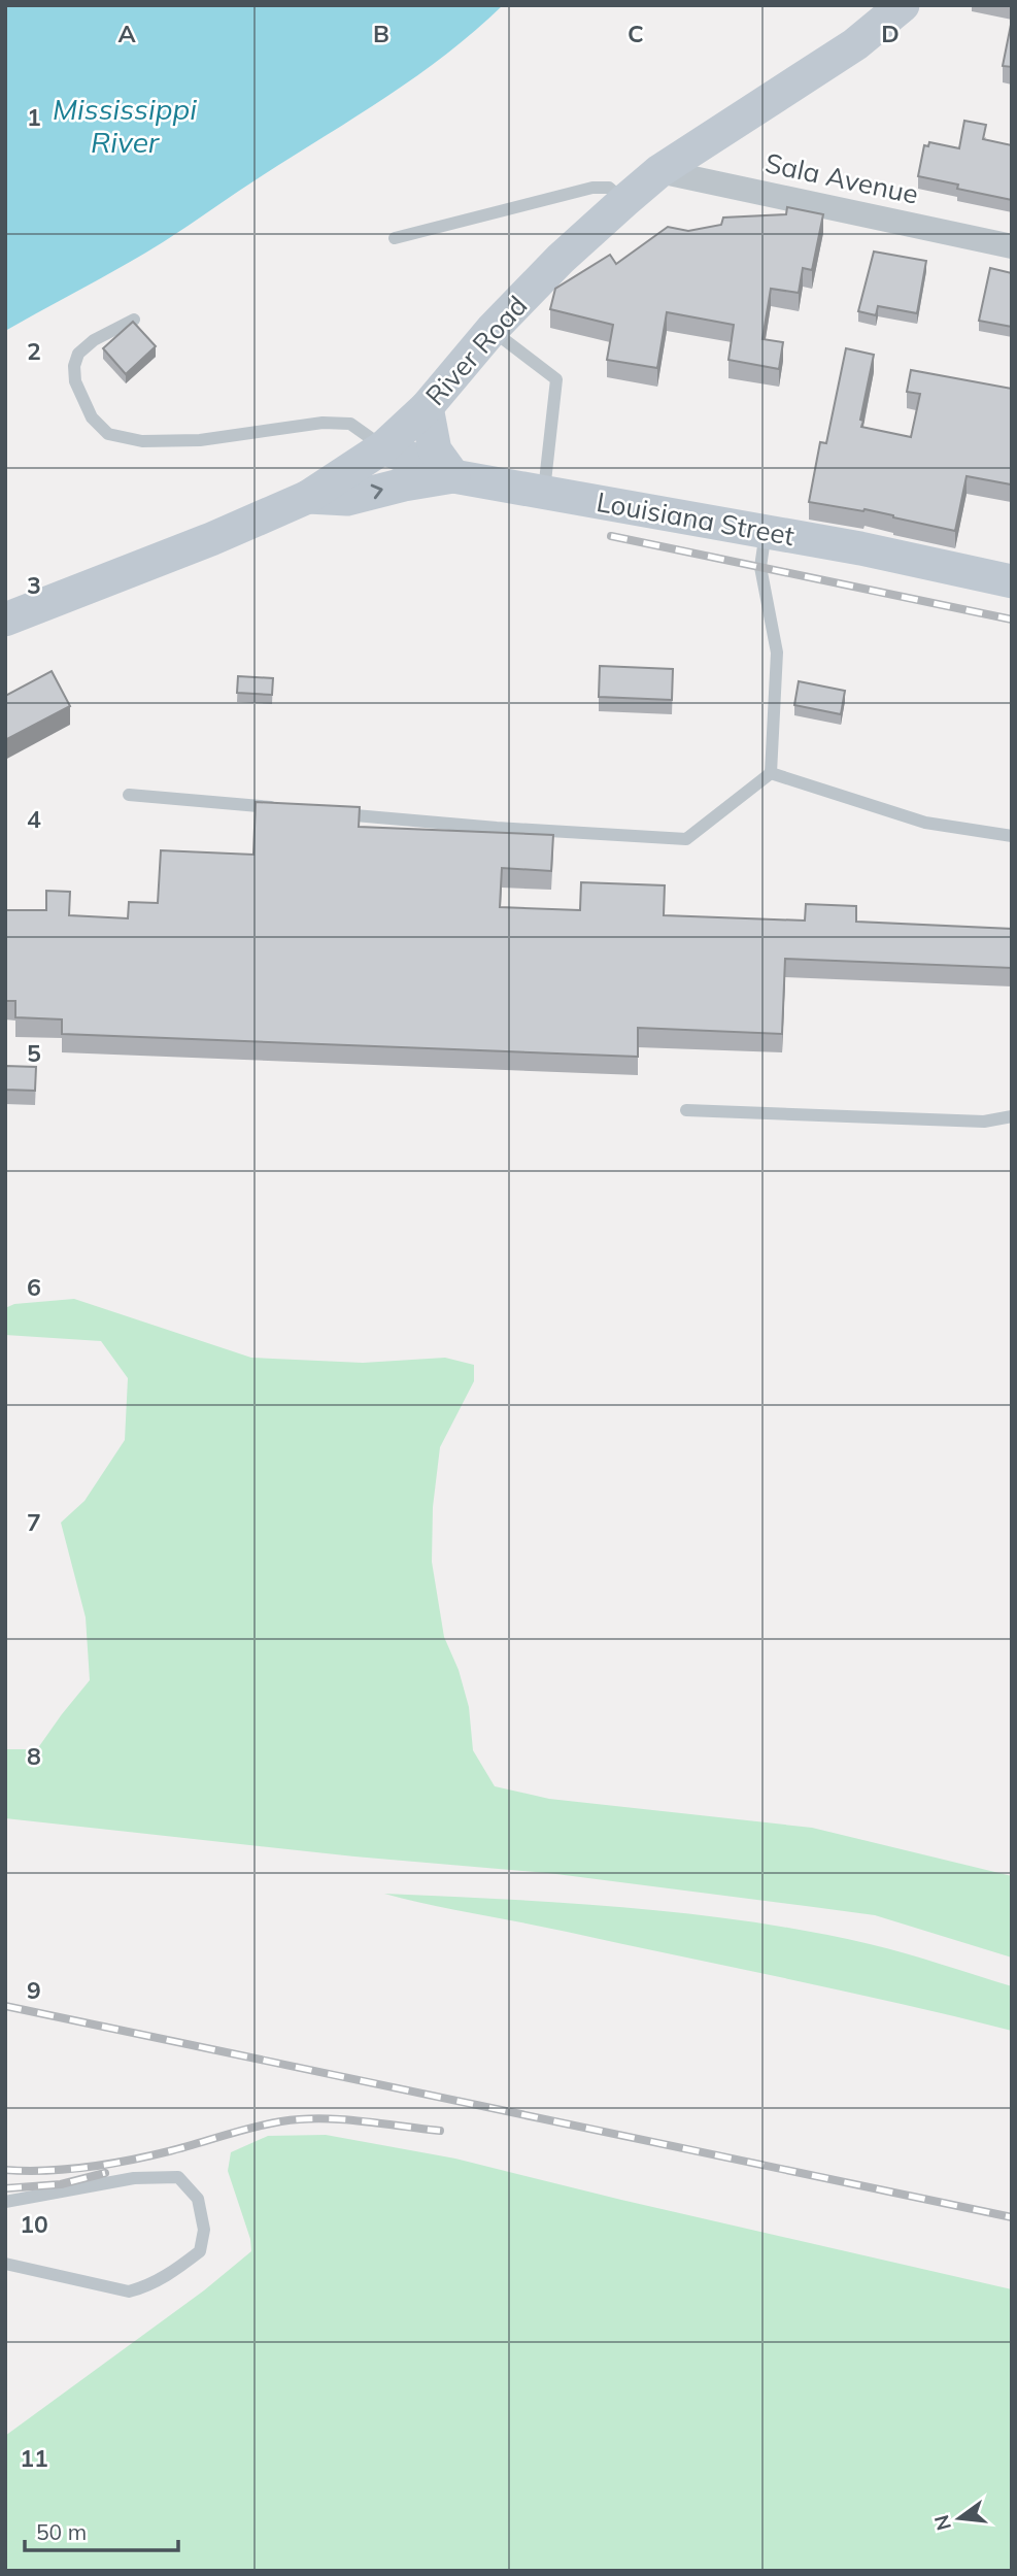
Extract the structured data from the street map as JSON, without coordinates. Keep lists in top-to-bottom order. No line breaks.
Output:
{"streets":{"main road":["River Road","Louisiana Street"],"street":["Sala Avenue"]},"crossings":[["Sala Avenue","River Road"],["River Road","Louisiana Street"]],"water":["Mississippi River"],"scale_bar":"50 m","north":"left","grid":{"columns":["A","B","C","D"],"rows":["1","2","3","4","5","6","7","8","9","10","11"]}}
